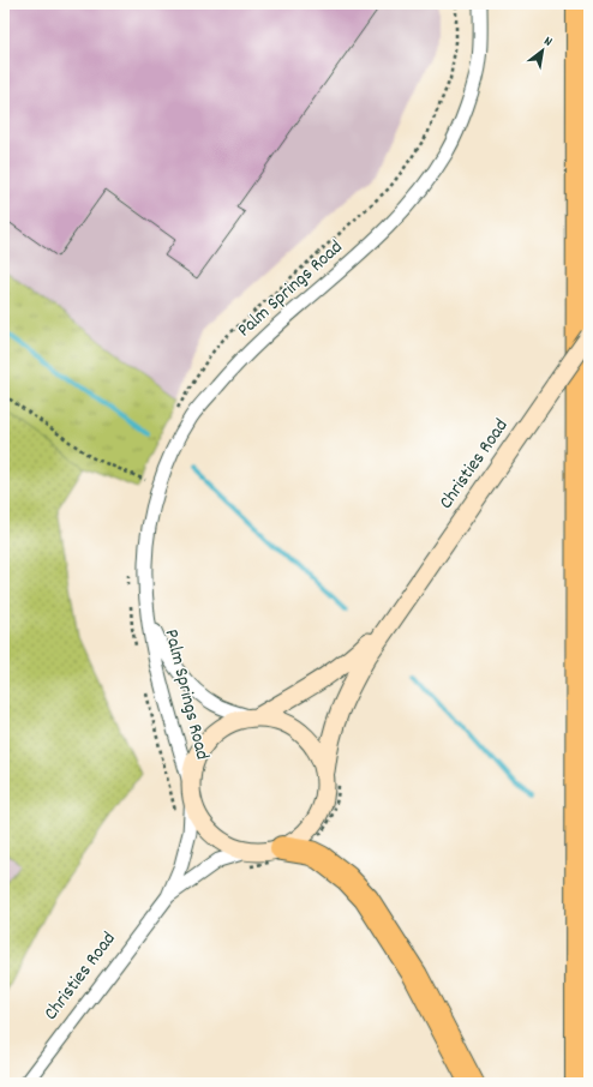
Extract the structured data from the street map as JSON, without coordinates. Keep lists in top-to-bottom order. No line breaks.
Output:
{"streets":{"main road":["Christies Road"],"street":["Palm Springs Road"]},"crossings":[["Palm Springs Road","Christies Road"]],"north":"top right"}
